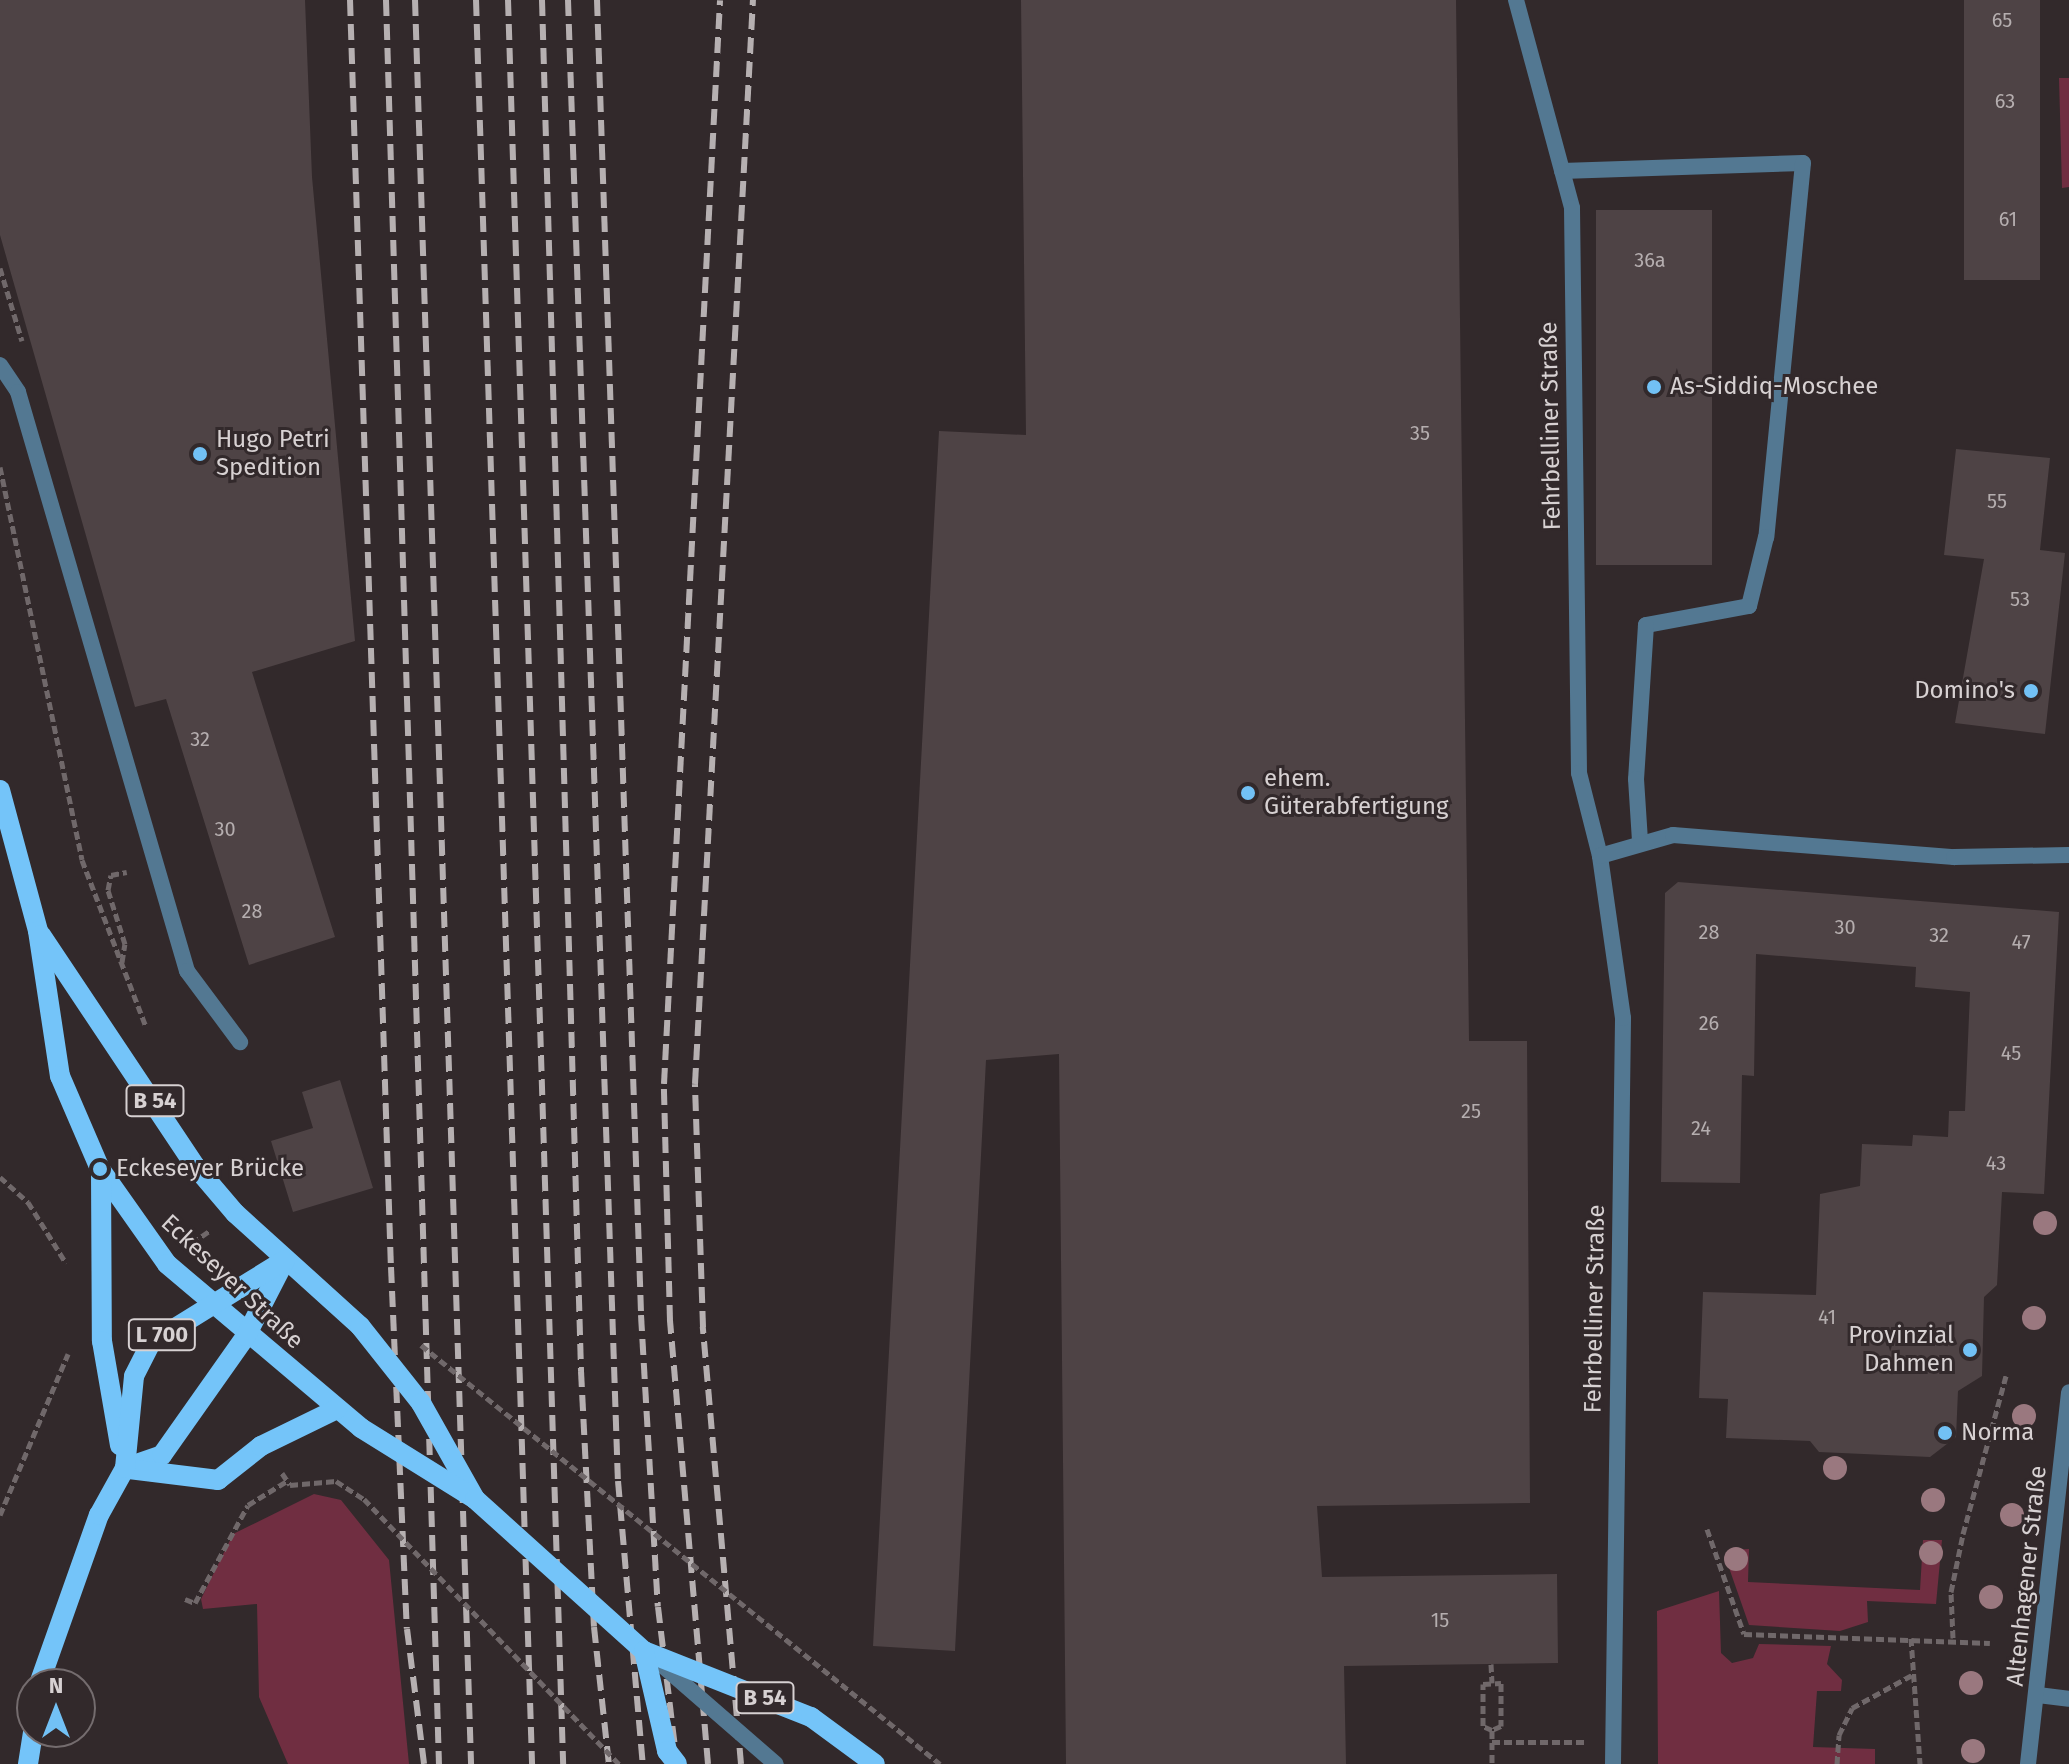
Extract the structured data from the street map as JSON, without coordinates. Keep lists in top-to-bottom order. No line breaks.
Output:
{"streets":{"main road":["B 54","Eckeseyer Straße","L 700"],"street":["Fehrbelliner Straße","Altenhagener Straße"]},"crossings":[["B 54","Eckeseyer Straße"],["Eckeseyer Straße","L 700"]],"places":["As-Siddiq-Moschee","Hugo Petri Spedition","Domino's","ehem. Güterabfertigung","Eckeseyer Brücke","Provinzial Dahmen","Norma"],"house_numbers":["65","63","61","36a","35","55","53","32","30","28","30","28","32","47","26","45","25","24","43","41","15"],"north":"top"}
